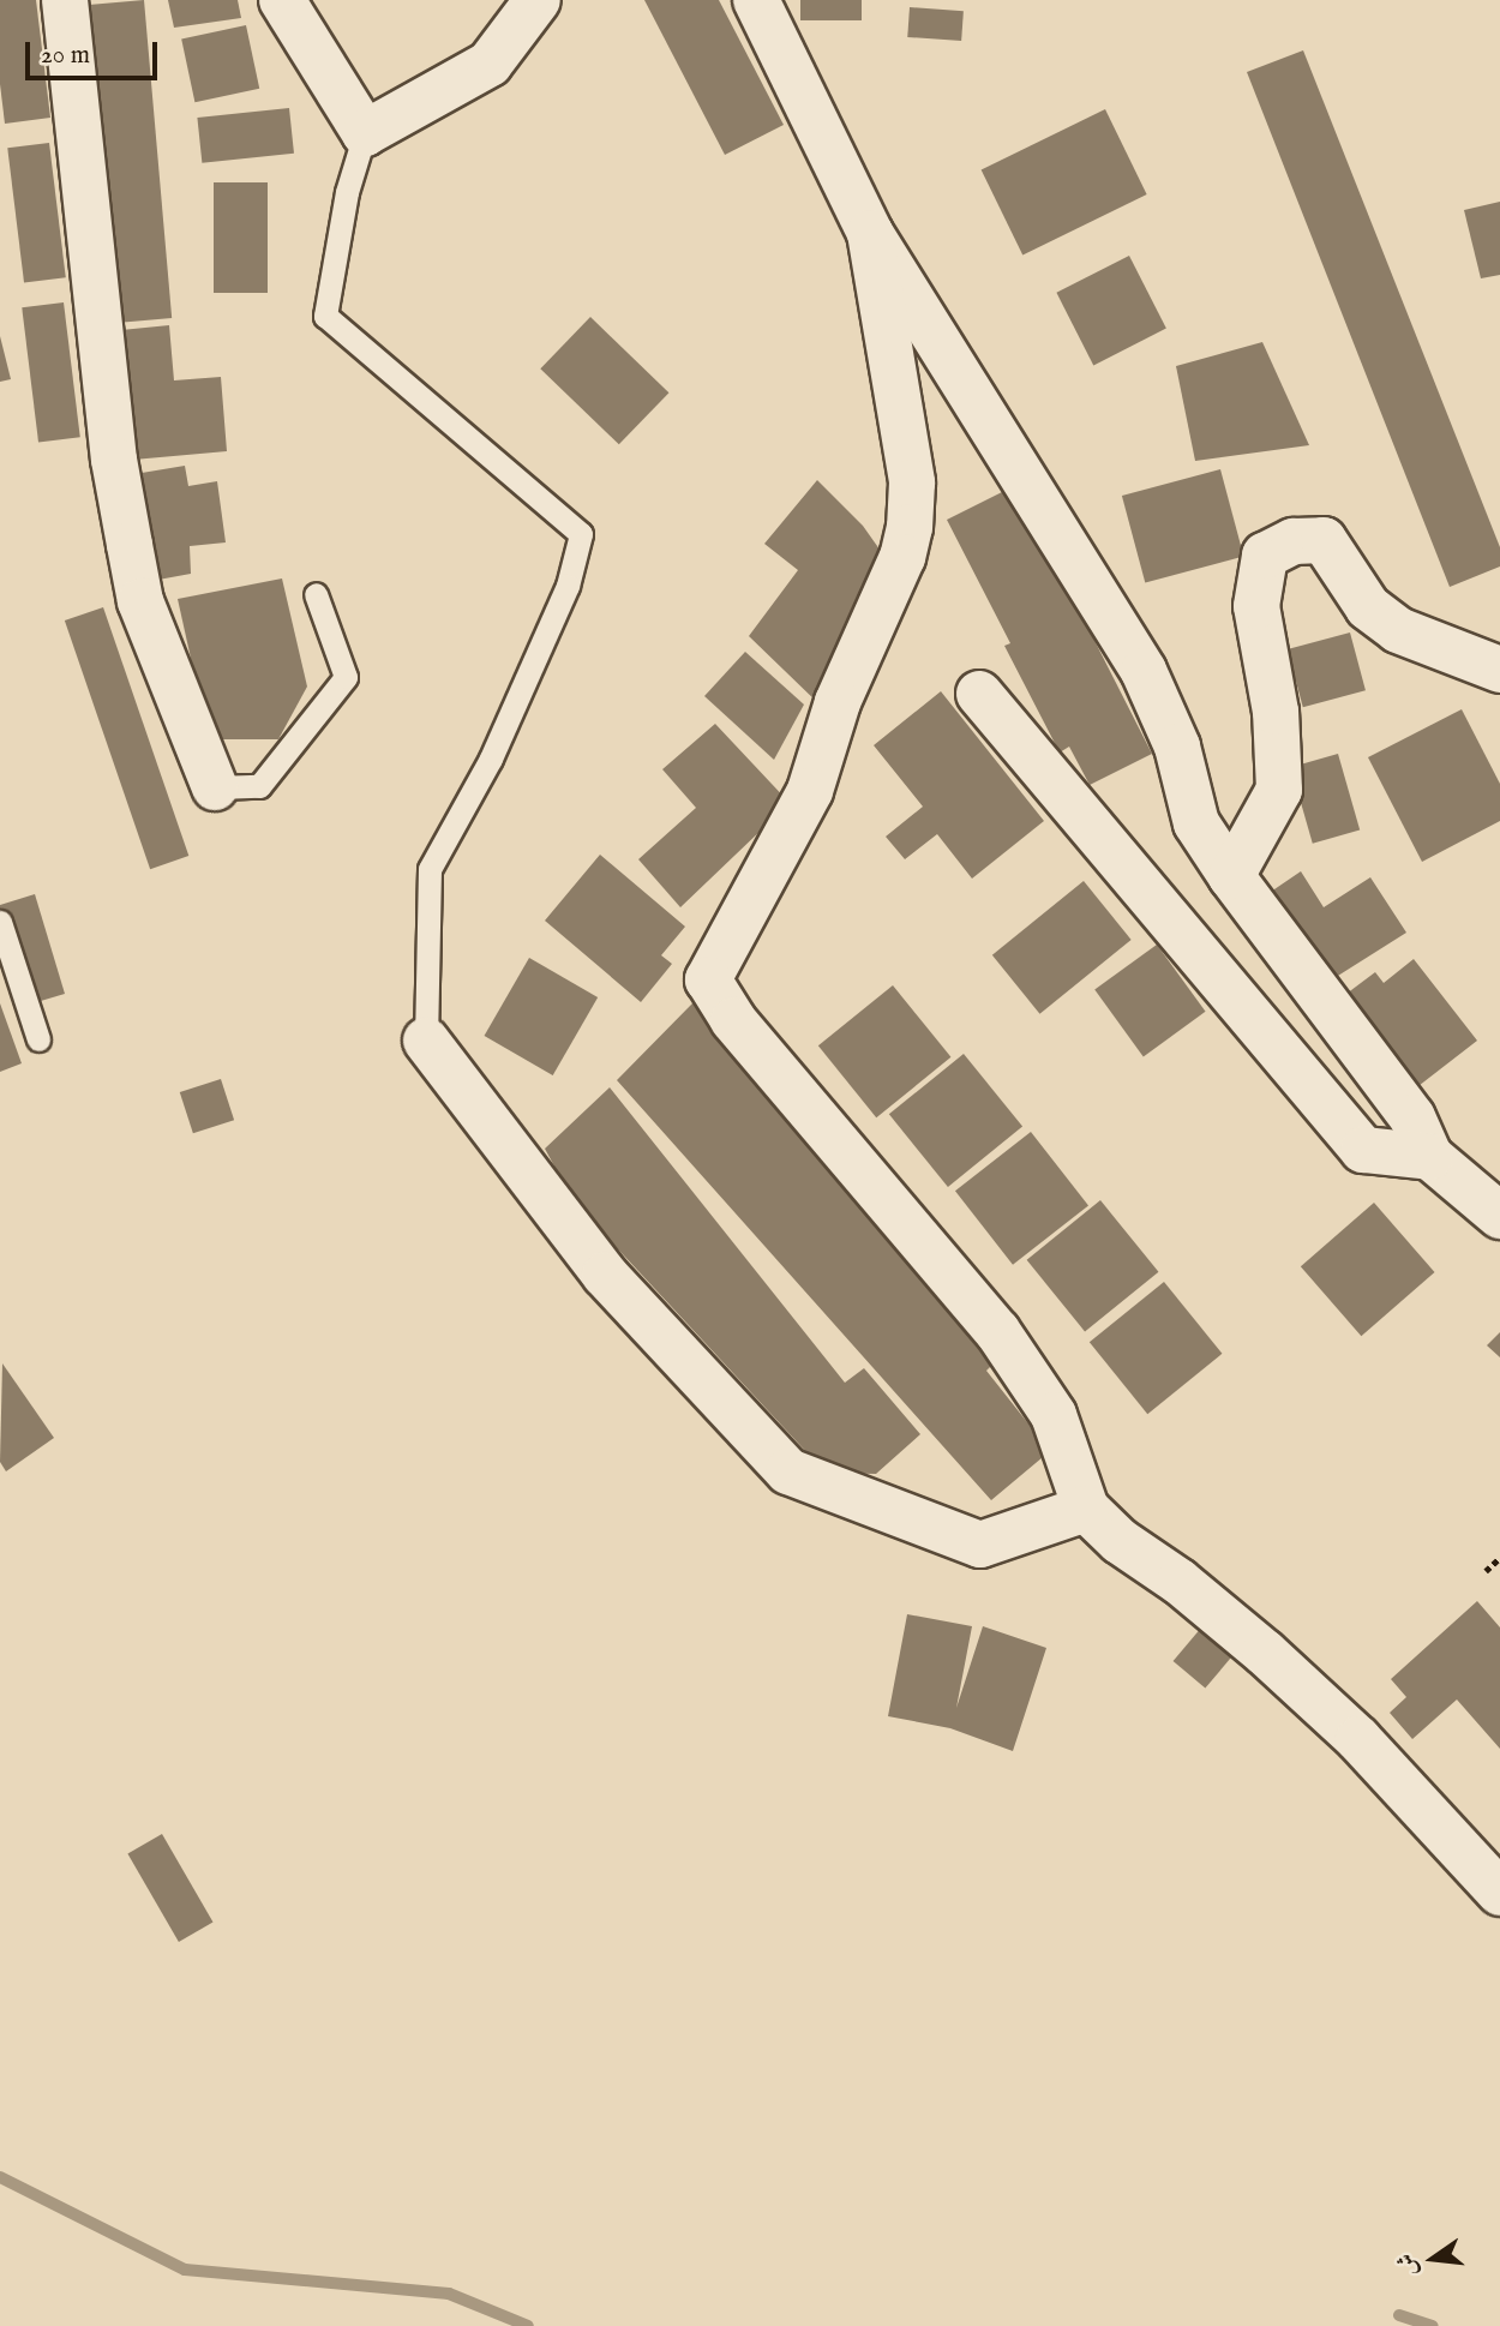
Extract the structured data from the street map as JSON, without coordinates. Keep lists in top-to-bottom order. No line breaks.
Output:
{"scale_bar":"20 m","north":"left"}
